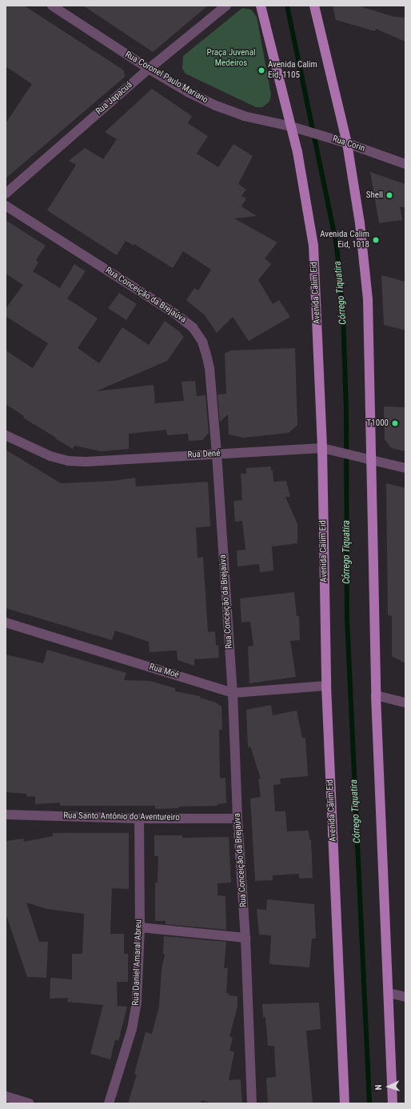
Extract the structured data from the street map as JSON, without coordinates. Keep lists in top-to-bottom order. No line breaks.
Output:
{"streets":{"main road":["Avenida Calim Eid"],"street":["Rua Coronel Paulo Mariano","Rua Japacuá","Rua Corin","Rua Conceição da Brejaúva","Rua Dené","Rua Moé","Rua Santo Antônio do Aventureiro","Rua Daniel Amaral Abreu"]},"crossings":[["Rua Coronel Paulo Mariano","Rua Japacuá"],["Rua Coronel Paulo Mariano","Rua Corin"],["Rua Coronel Paulo Mariano","Avenida Calim Eid"],["Rua Corin","Avenida Calim Eid"],["Avenida Calim Eid","Rua Dené"],["Avenida Calim Eid","Rua Moé"],["Rua Conceição da Brejaúva","Rua Dené"],["Rua Conceição da Brejaúva","Rua Moé"],["Rua Conceição da Brejaúva","Rua Santo Antônio do Aventureiro"],["Rua Santo Antônio do Aventureiro","Rua Daniel Amaral Abreu"]],"water":["Córrego Tiquatira"],"parks":["Praça Juvenal Medeiros"],"places":["Avenida Calim Eid, 1105","Shell","Avenida Calim Eid, 1018","T1000"],"north":"left"}
